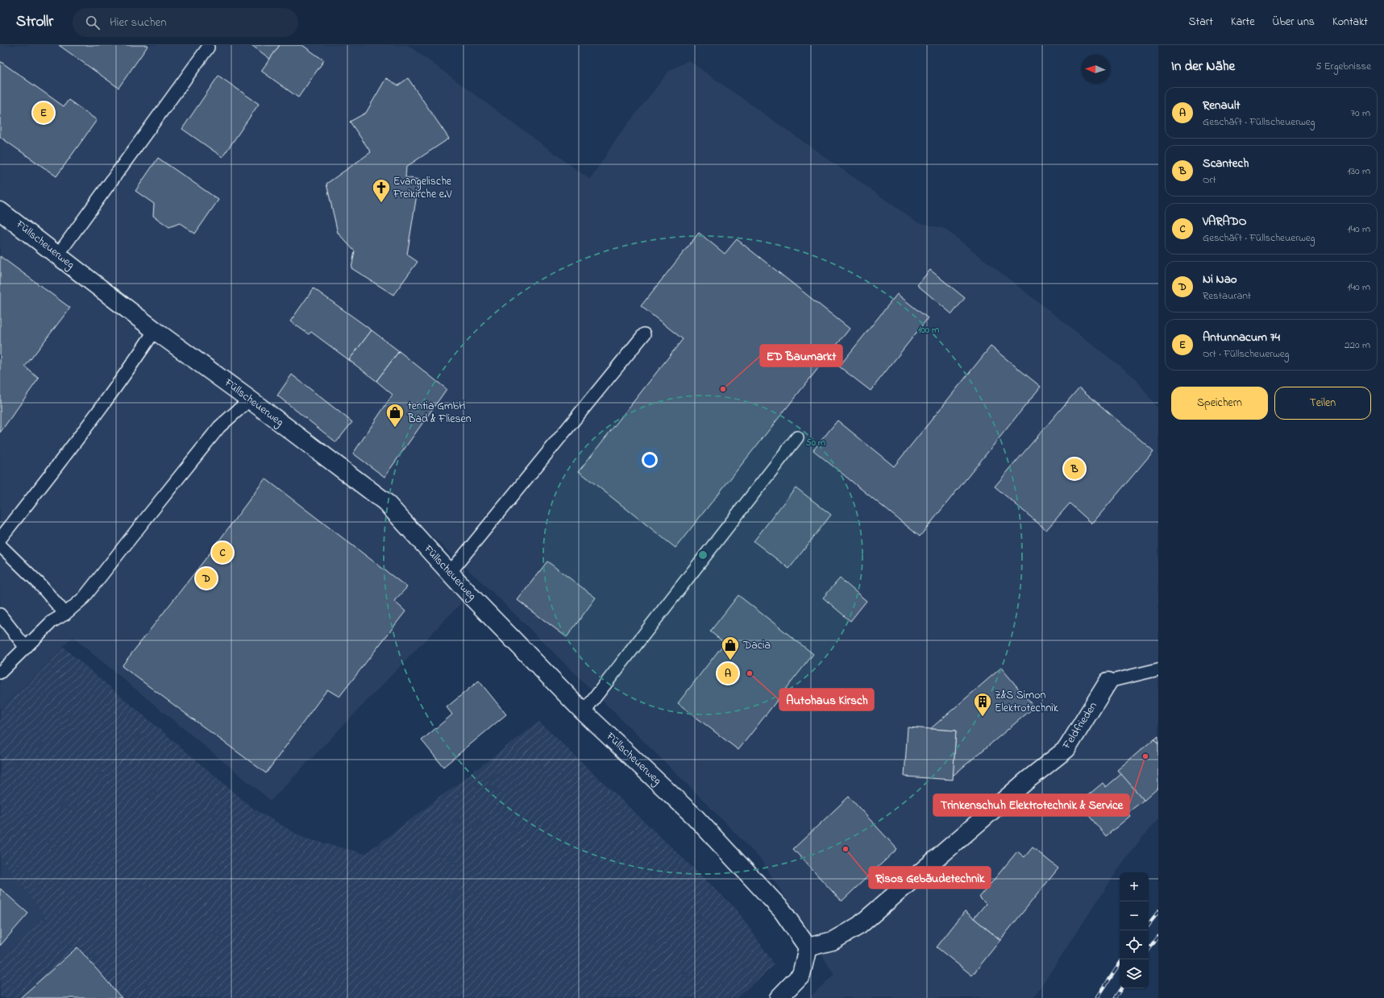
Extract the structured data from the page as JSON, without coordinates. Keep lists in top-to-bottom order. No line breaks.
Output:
{"streets":{"street":["Füllscheuerweg","Feldfrieden"]},"crossings":[["Füllscheuerweg","Feldfrieden"]],"places":{"church":["Evangelische Freikirche e.V"],"other":["ED Baumarkt","Autohaus Kirsch","Trinkenschuh Elektrotechnik & Service","Risos Gebäudetechnik"],"shop":["tentia GmbH Bad & Fliesen","Dacia"],"building":["Z&S Simon Elektrotechnik"]},"north":"left","page":{"header":"Strollr","search":"Hier suchen","nav":["Start","Karte","Über uns","Kontakt"],"heading":["In der Nähe","5 Ergebnisse"],"list":[{"mark":"A","name":"Renault","note":"Geschäft · Füllscheuerweg","value":"70 m"},{"mark":"B","name":"Scantech","note":"Ort","value":"130 m"},{"mark":"C","name":"VARADO","note":"Geschäft · Füllscheuerweg","value":"140 m"},{"mark":"D","name":"Ni Nao","note":"Restaurant","value":"140 m"},{"mark":"E","name":"Antunnacum 74","note":"Ort · Füllscheuerweg","value":"220 m"}],"pins":["E","B","C","D","A"],"buttons":["Speichern","Teilen"],"map_buttons":["+","−"]},"rings":["100 m","50 m"]}
